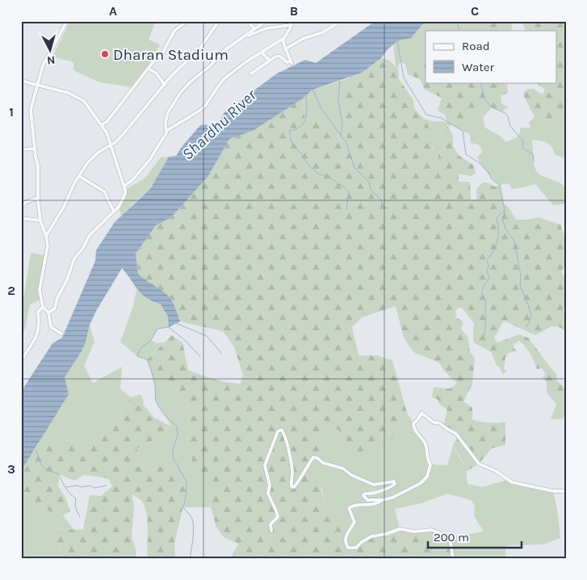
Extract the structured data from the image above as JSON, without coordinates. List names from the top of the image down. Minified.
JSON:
{"water":["Shardhu River"],"places":["Dharan Stadium"],"legend":["Road","Water"],"scale_bar":"200 m","north":"bottom","grid":{"columns":["A","B","C"],"rows":["1","2","3"]}}
